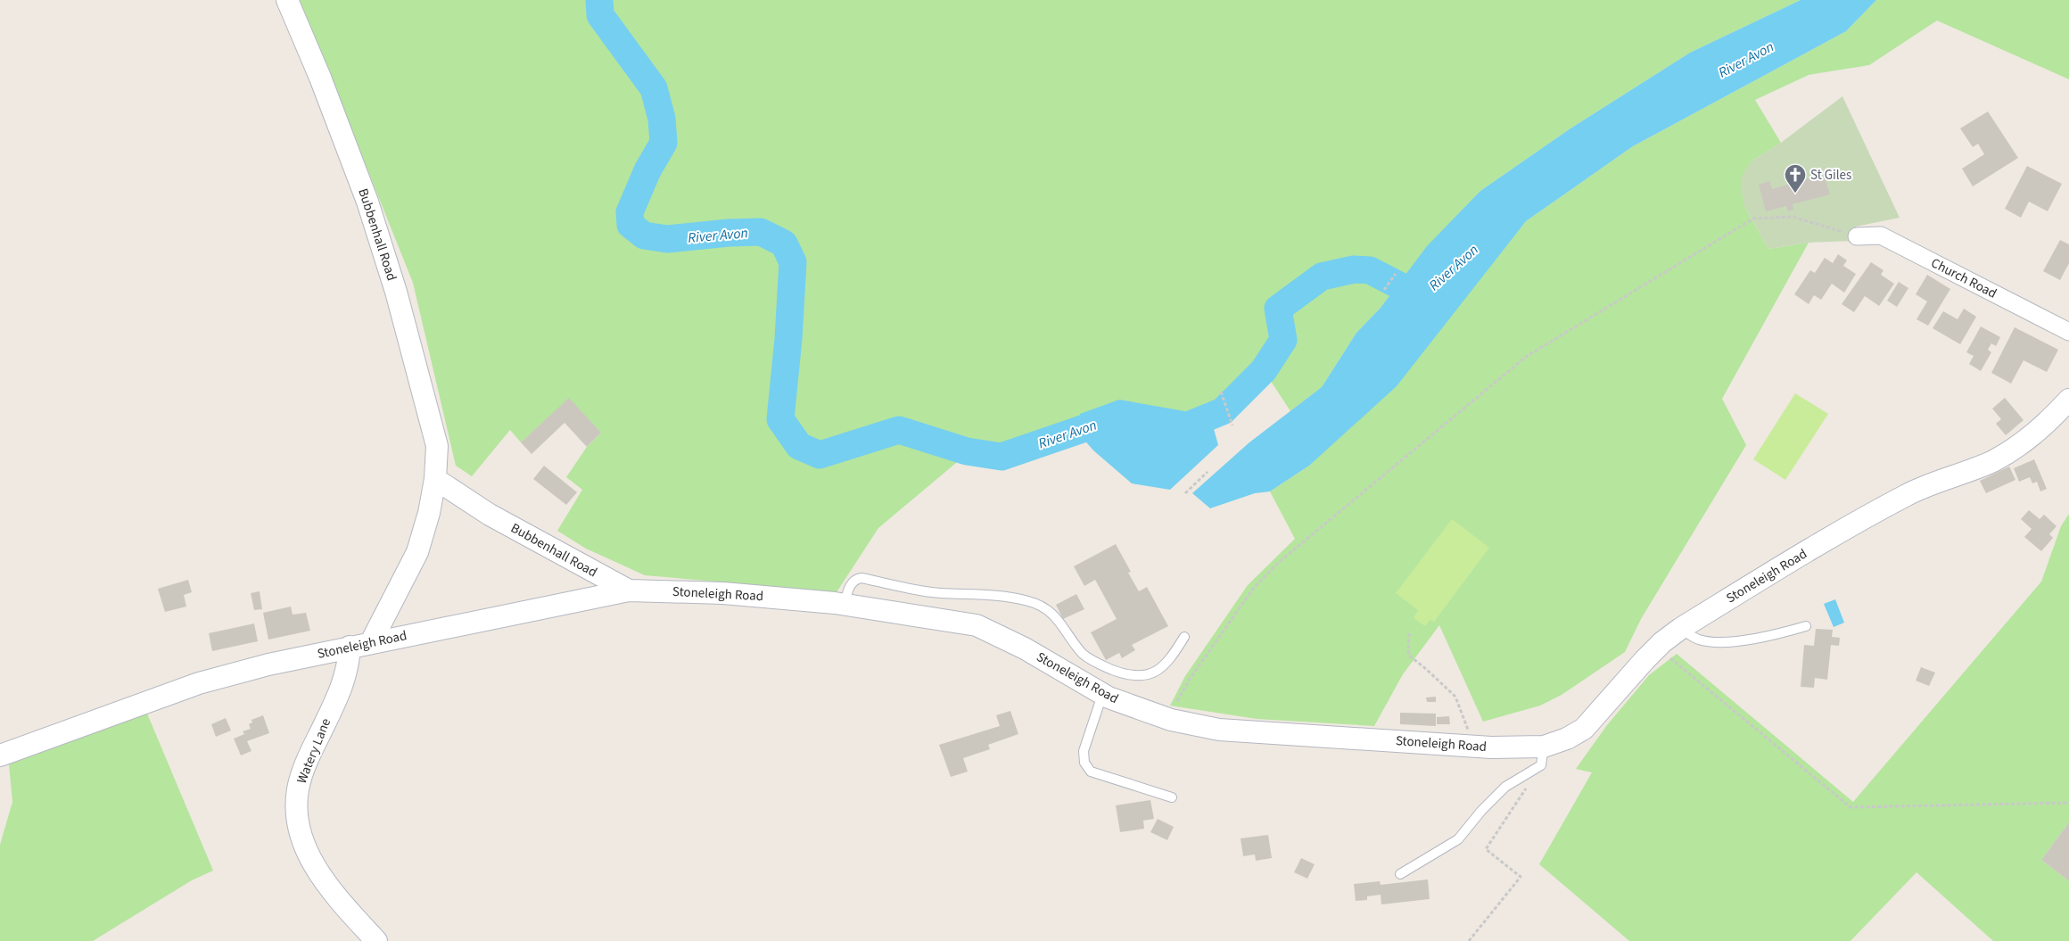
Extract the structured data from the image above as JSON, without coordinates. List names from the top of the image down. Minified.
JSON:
{"streets":{"street":["Bubbenhall Road","Church Road","Stoneleigh Road","Watery Lane"]},"crossings":[["Bubbenhall Road","Stoneleigh Road"],["Stoneleigh Road","Watery Lane"]],"water":["River Avon"],"places":{"church":["St Giles"]}}
